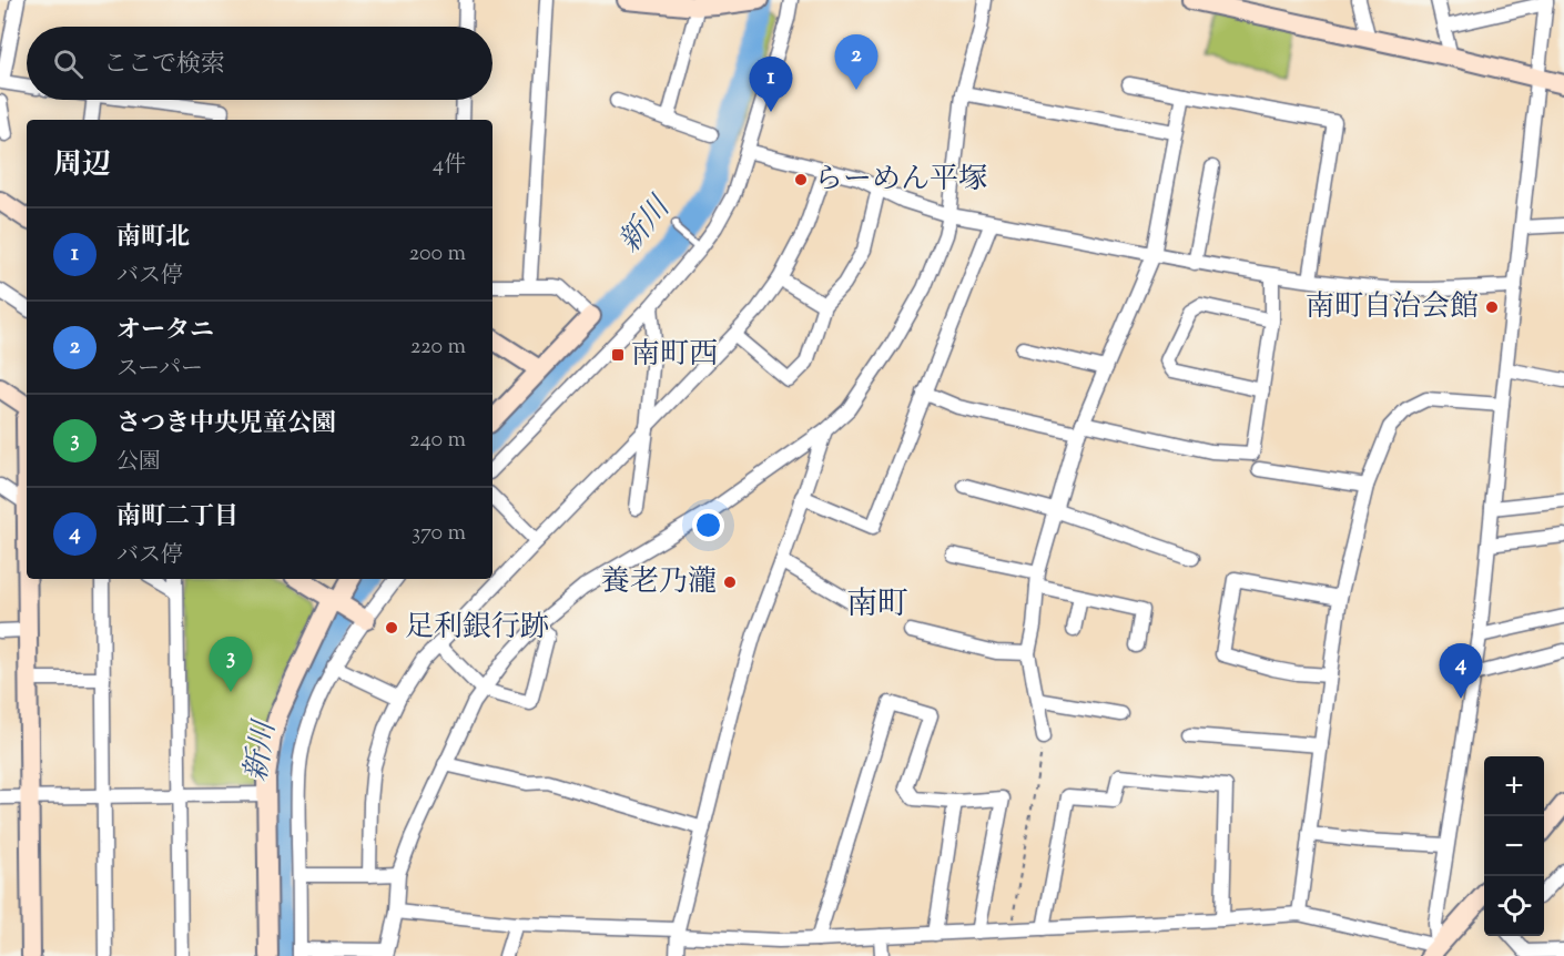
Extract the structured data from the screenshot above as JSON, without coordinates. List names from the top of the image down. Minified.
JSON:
{"districts":["南町"],"water":["新川"],"places":{"other":["らーめん平塚","南町自治会館","養老乃瀧","足利銀行跡"],"transit":["南町西"]},"page":{"search":"ここで検索","pins":["2","1","3","4"],"heading":["周辺","4件"],"list":[{"mark":"1","name":"南町北","note":"バス停","value":"200 m"},{"mark":"2","name":"オータニ","note":"スーパー","value":"220 m"},{"mark":"3","name":"さつき中央児童公園","note":"公園","value":"240 m"},{"mark":"4","name":"南町二丁目","note":"バス停","value":"370 m"}],"map_buttons":["+","−"]}}
